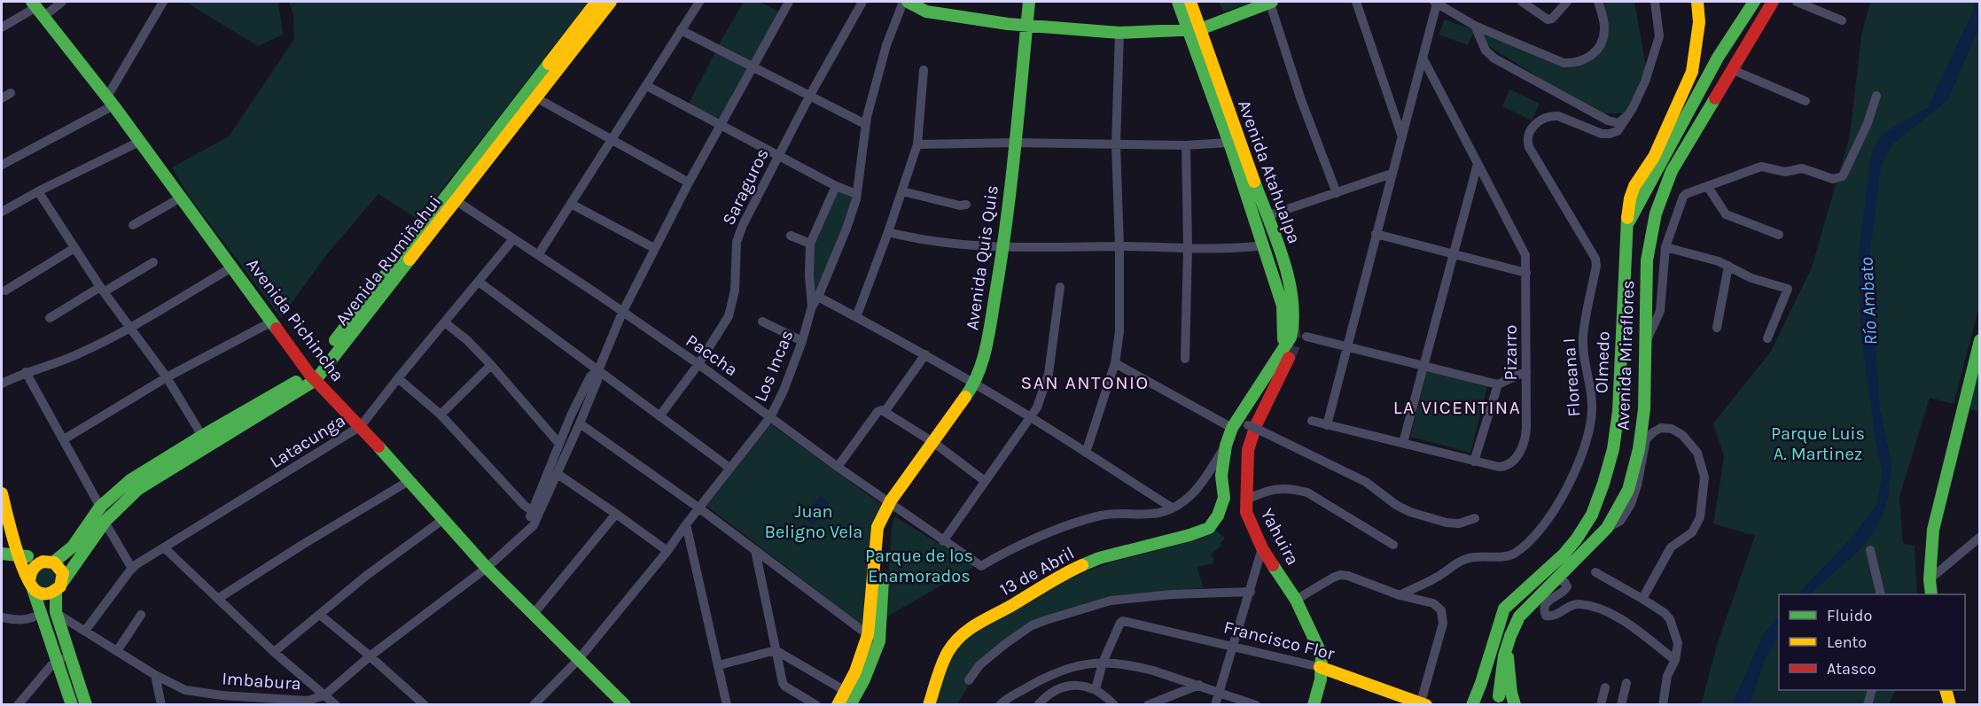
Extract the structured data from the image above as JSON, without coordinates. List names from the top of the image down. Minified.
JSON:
{"streets":{"main road":["Avenida Atahualpa","Avenida Quis Quis","Avenida Rumiñahui","Avenida Pichincha","Avenida Miraflores","Olmedo","Yahuira","13 de Abril","Francisco Flor"],"street":["Saraguros","Pizarro","Paccha","Los Incas","Floreana I","Latacunga","Imbabura"]},"crossings":[["Avenida Atahualpa","Yahuira"],["Avenida Atahualpa","13 de Abril"],["Saraguros","Paccha"],["Avenida Quis Quis","Paccha"],["Avenida Rumiñahui","Avenida Pichincha"],["Avenida Rumiñahui","Paccha"],["Avenida Pichincha","Los Incas"],["Avenida Pichincha","Latacunga"],["Avenida Pichincha","Imbabura"],["Paccha","Los Incas"],["Paccha","Latacunga"],["Paccha","Imbabura"],["Latacunga","Imbabura"],["Yahuira","Francisco Flor"]],"districts":["SAN ANTONIO","LA VICENTINA"],"water":["Río Ambato"],"parks":["Parque Luis A. Martinez","Juan Beligno Vela","Parque de los Enamorados"],"legend":["Fluido","Lento","Atasco"]}
